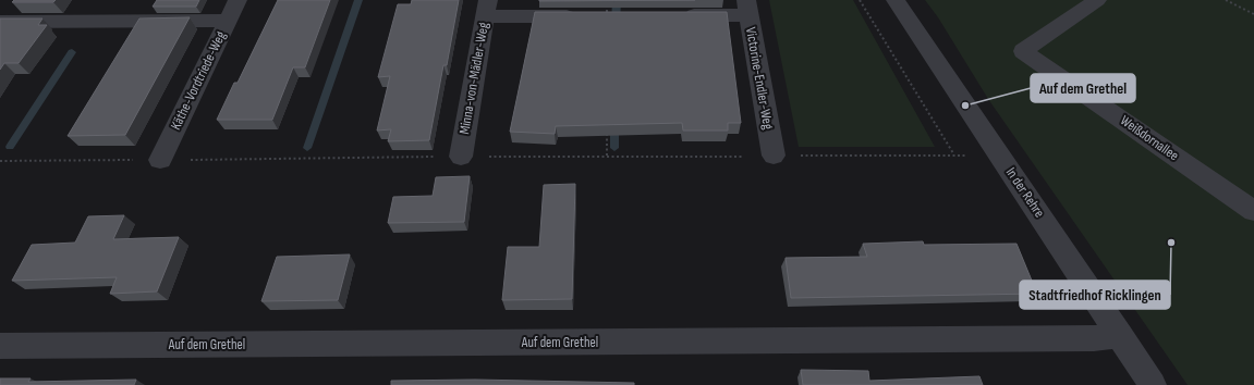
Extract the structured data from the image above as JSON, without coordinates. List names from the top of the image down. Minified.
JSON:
{"streets":{"street":["Minna-von-Mädler-Weg","Victorine-Endler-Weg","Käthe-Vordtriede-Weg","Weißdornallee","In der Rehre","Auf dem Grethel"]},"crossings":[["In der Rehre","Auf dem Grethel"]],"places":["Auf dem Grethel","Stadtfriedhof Ricklingen"]}
